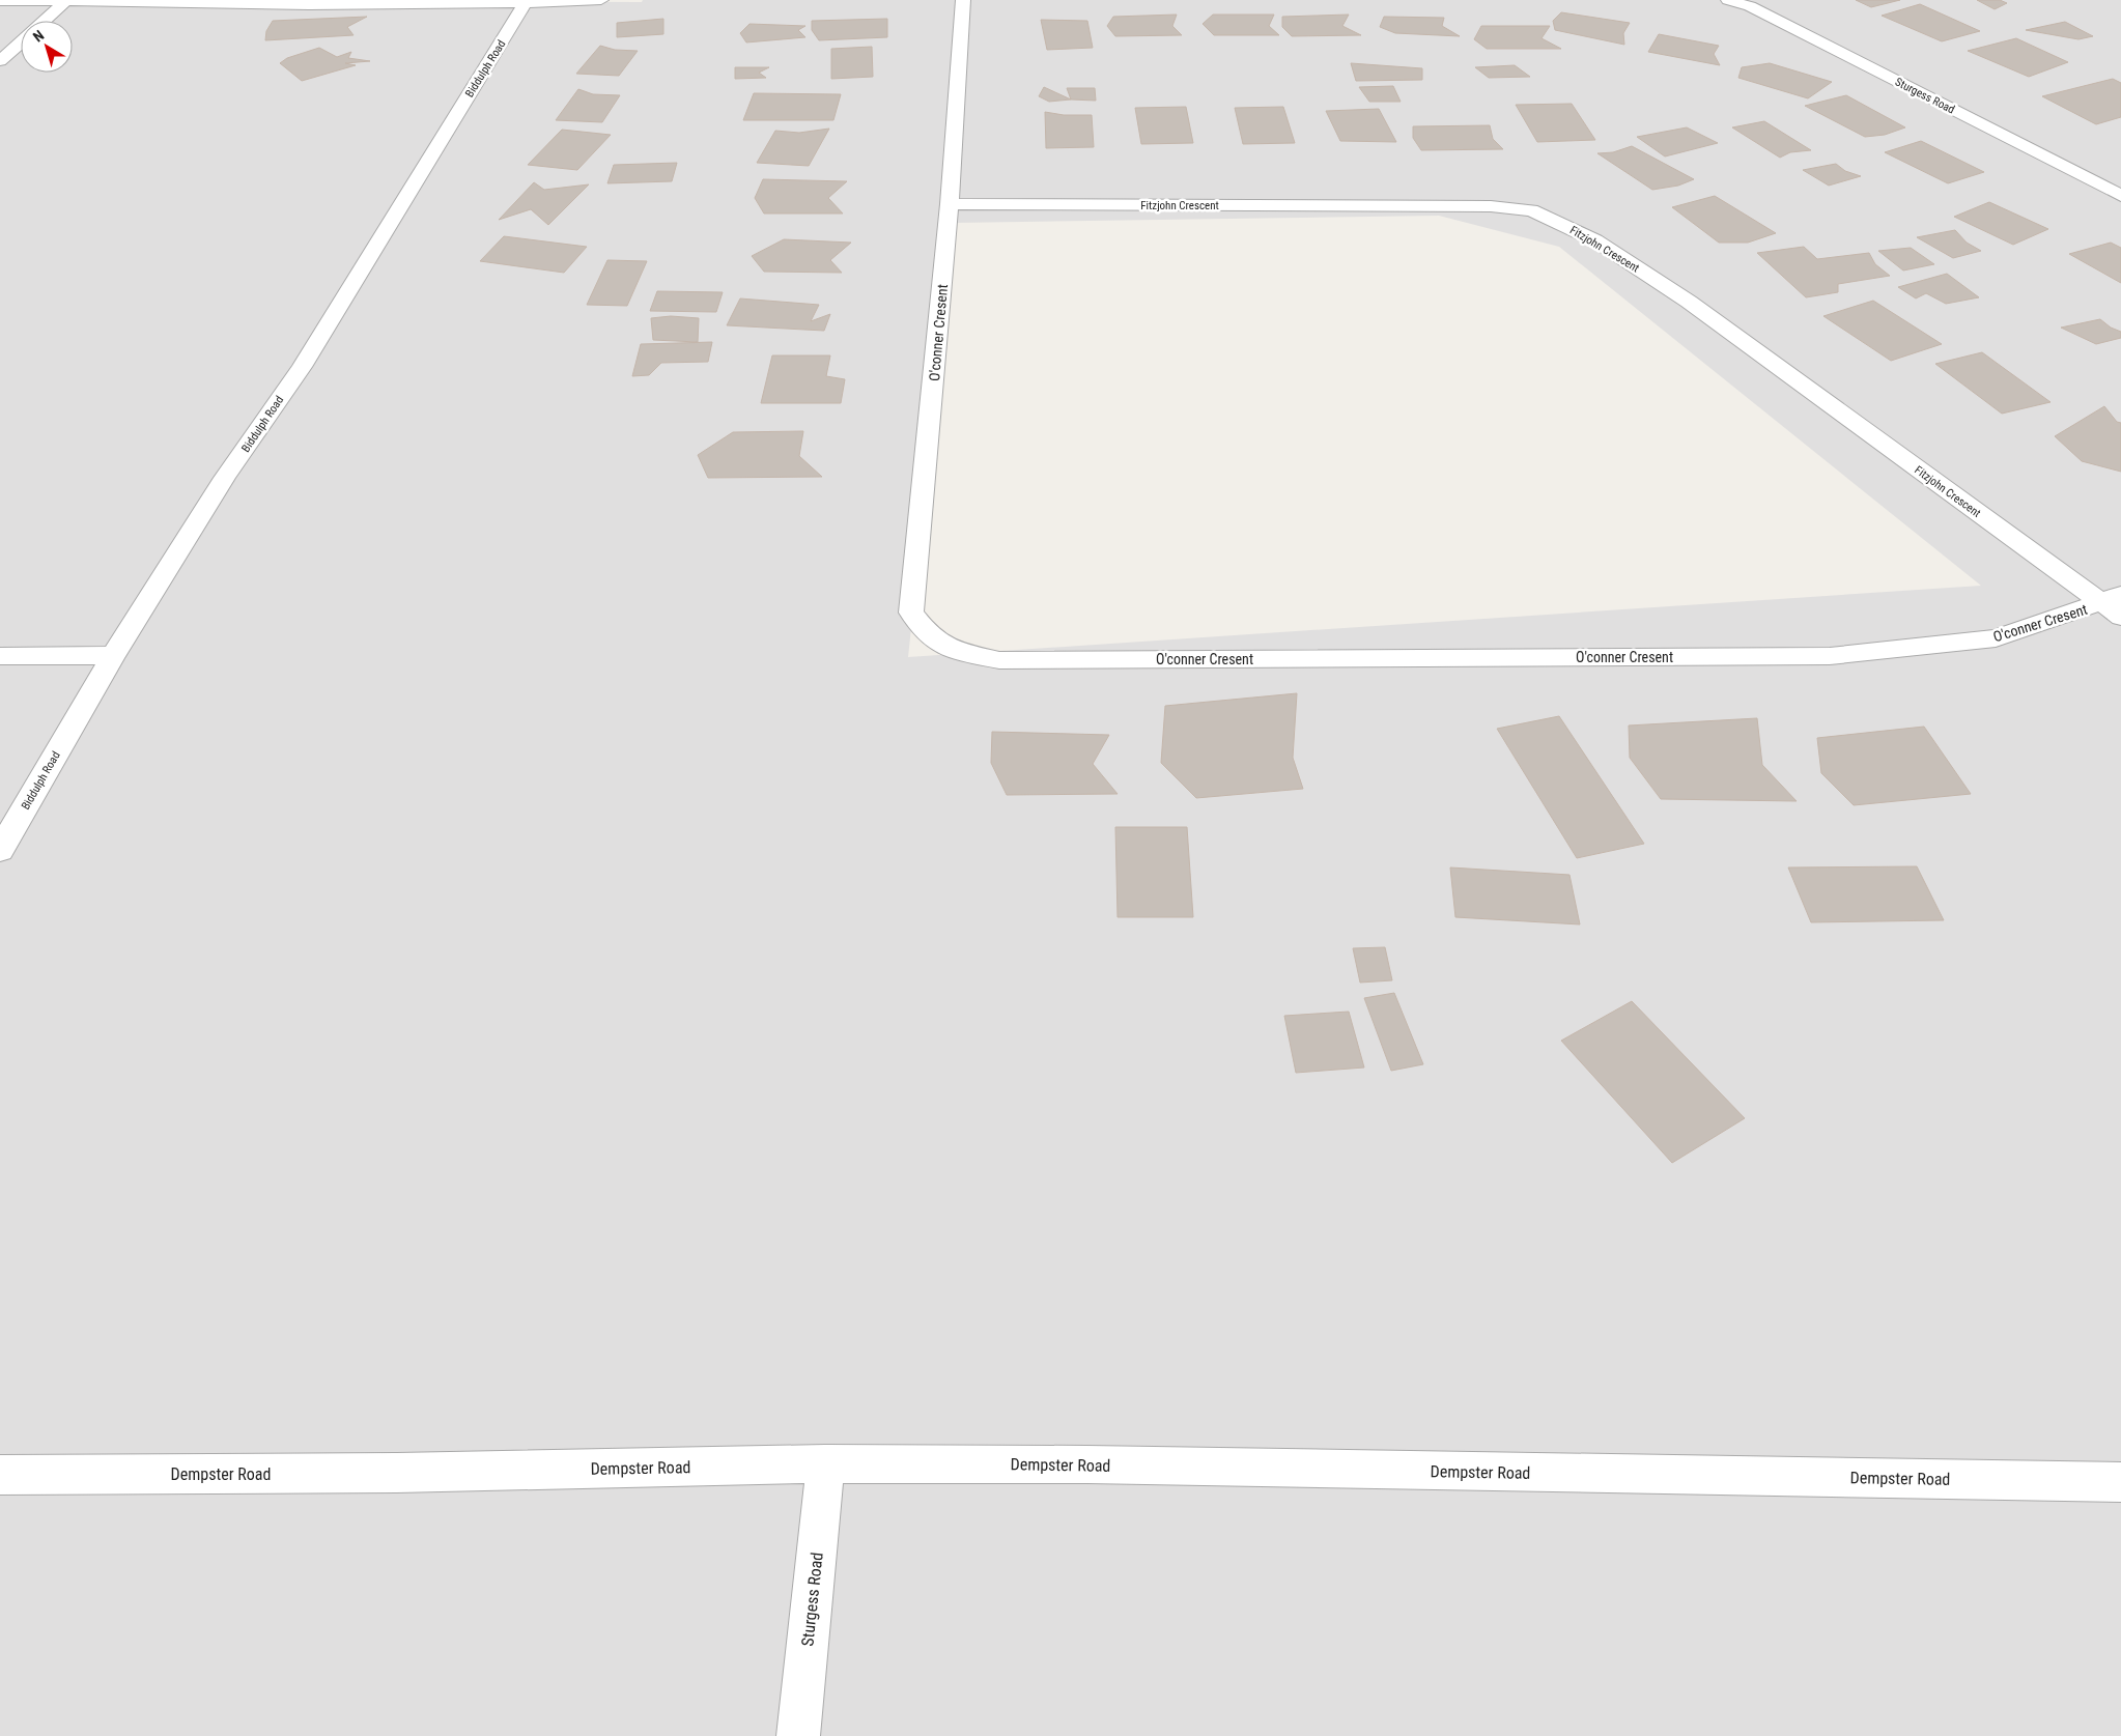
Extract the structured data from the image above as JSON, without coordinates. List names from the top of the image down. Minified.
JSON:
{"streets":{"street":["Biddulph Road","Sturgess Road","Fitzjohn Crescent","O'conner Cresent","Dempster Road"]},"crossings":[["Sturgess Road","Dempster Road"],["Fitzjohn Crescent","O'conner Cresent"]],"north":"top left"}
